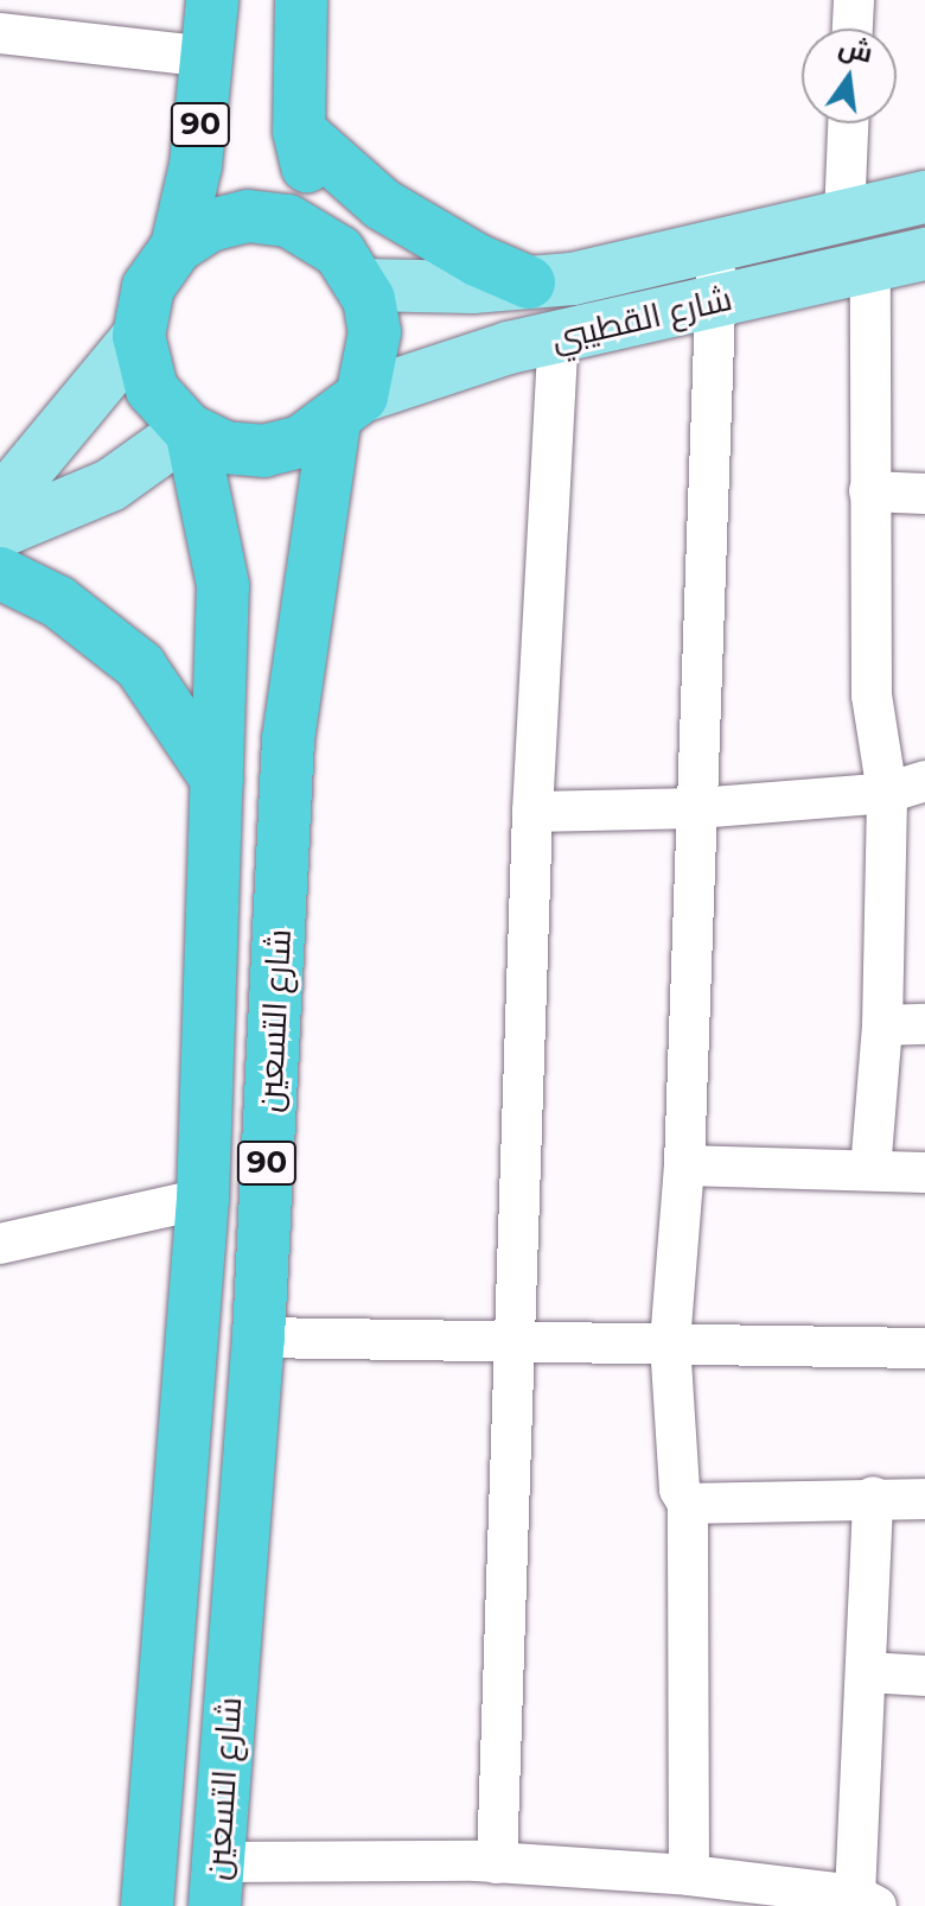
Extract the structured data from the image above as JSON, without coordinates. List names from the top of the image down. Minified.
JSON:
{"streets":{"highway":["90","شارع التسعين"],"main road":["شارع القطيبي"]},"crossings":[["90","شارع القطيبي"],["90","شارع التسعين"],["شارع القطيبي","شارع التسعين"]],"north":"top"}
